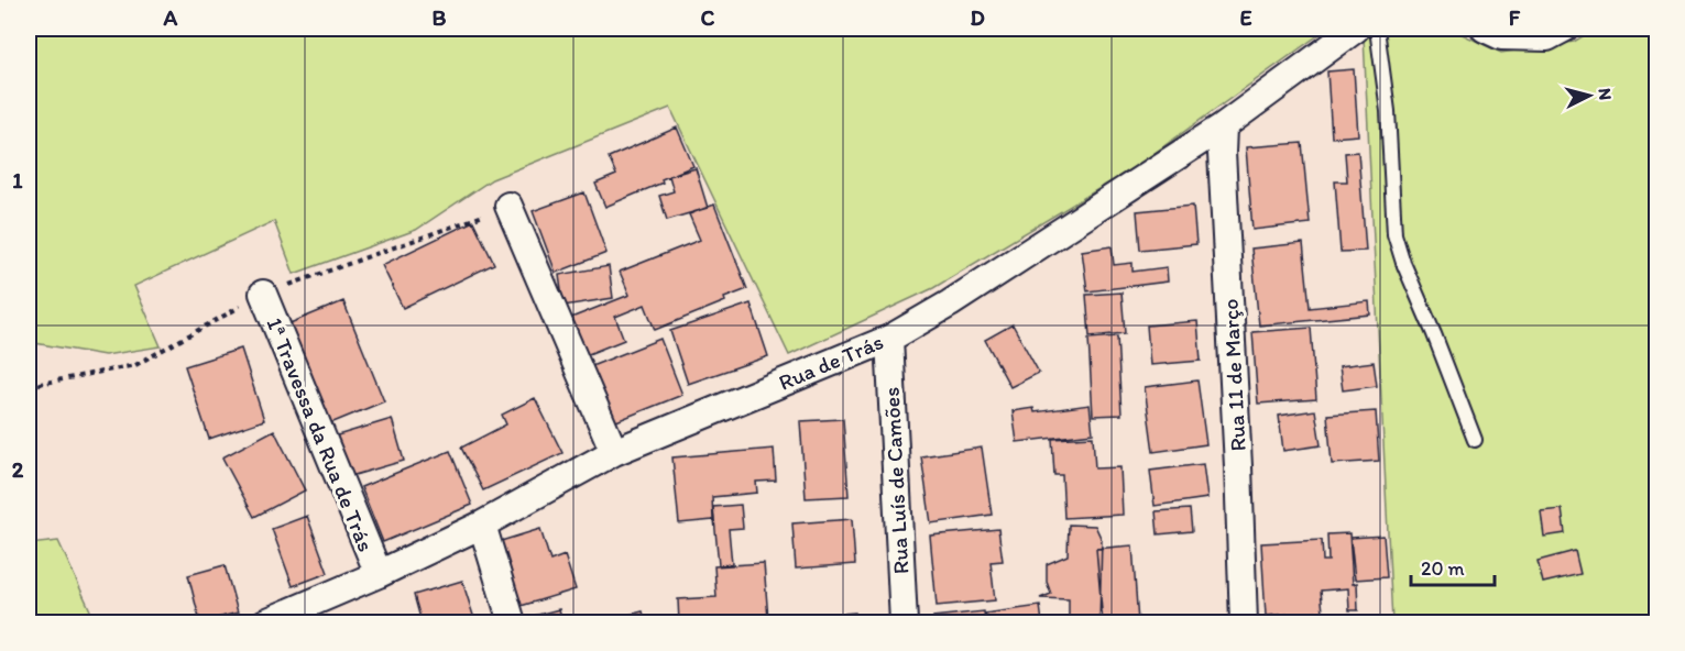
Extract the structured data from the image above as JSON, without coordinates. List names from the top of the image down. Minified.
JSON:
{"streets":{"street":["Rua de Trás","Rua 11 de Março","1ª Travessa da Rua de Trás","Rua Luís de Camões"]},"crossings":[["Rua de Trás","Rua 11 de Março"],["Rua de Trás","1ª Travessa da Rua de Trás"],["Rua de Trás","Rua Luís de Camões"]],"scale_bar":"20 m","north":"right","grid":{"columns":["A","B","C","D","E","F"],"rows":["1","2"]}}
